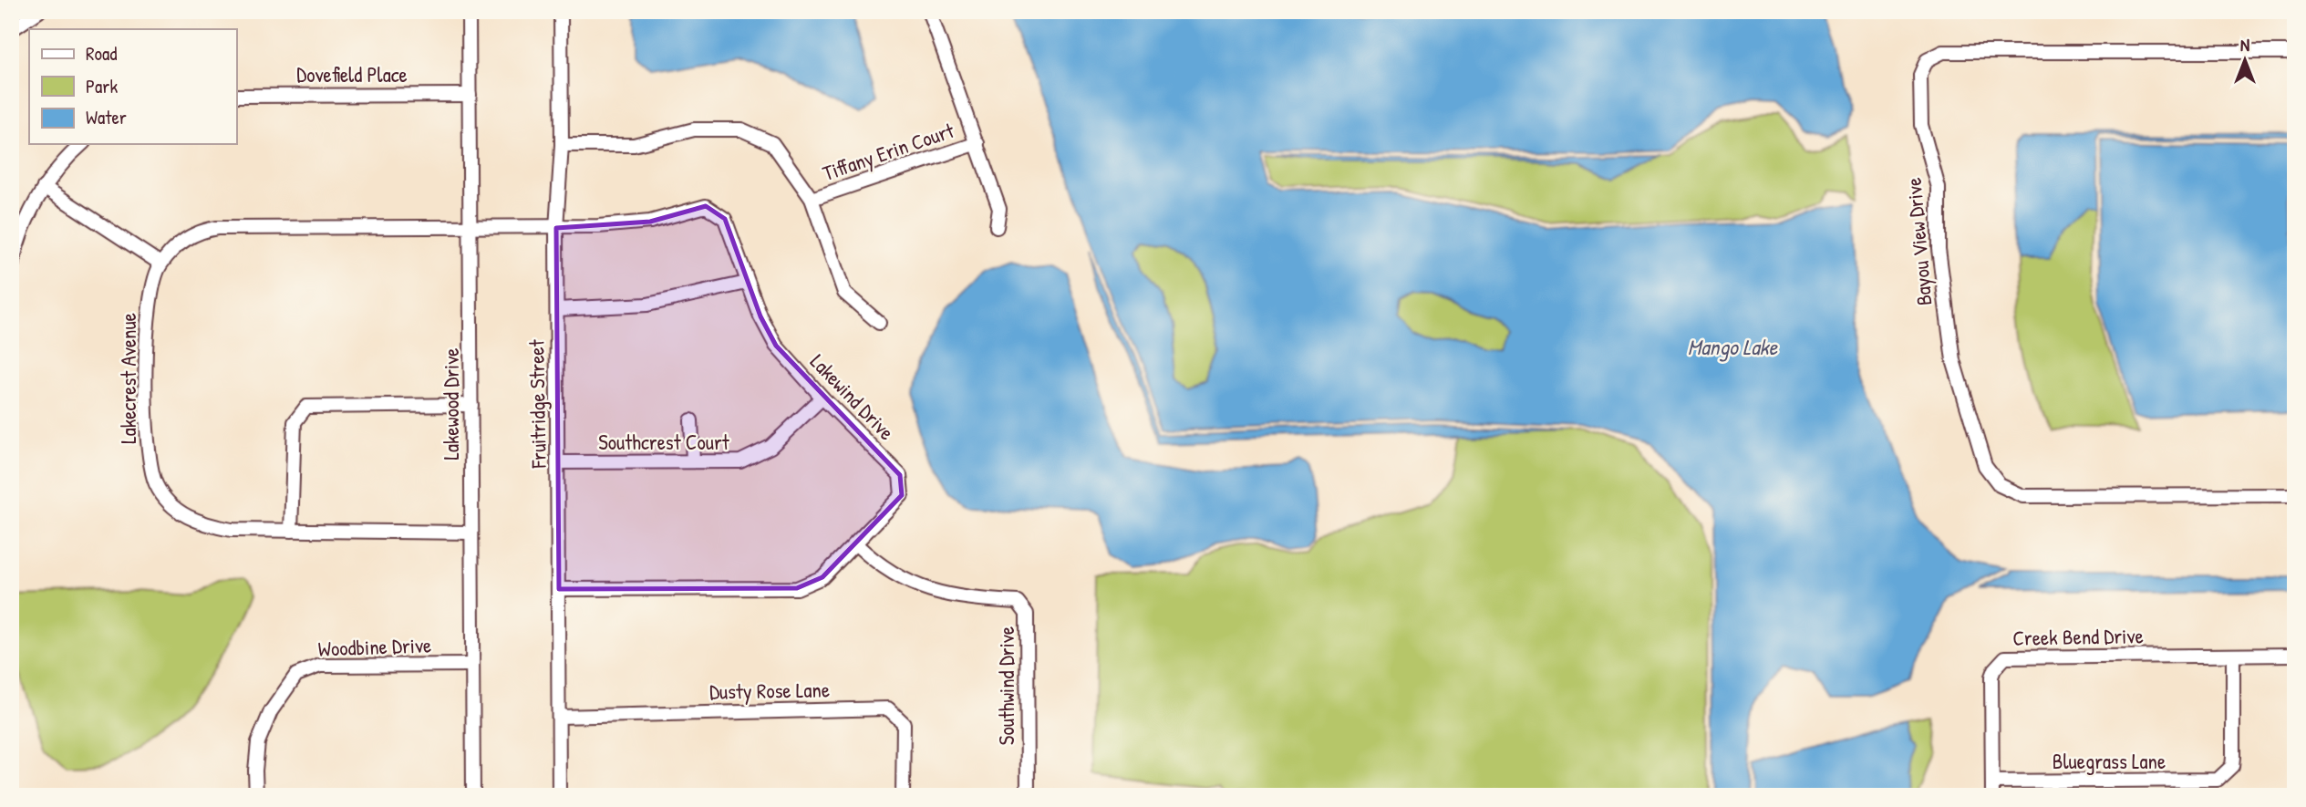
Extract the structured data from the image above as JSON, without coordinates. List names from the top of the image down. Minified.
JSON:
{"streets":{"street":["Dovefield Place","Tiffany Erin Court","Bayou View Drive","Lakecrest Avenue","Lakewind Drive","Lakewood Drive","Fruitridge Street","Southcrest Court","Creek Bend Drive","Woodbine Drive","Southwind Drive","Dusty Rose Lane","Bluegrass Lane"]},"crossings":[["Dovefield Place","Lakewood Drive"],["Lakecrest Avenue","Lakewind Drive"],["Lakecrest Avenue","Lakewood Drive"],["Lakewind Drive","Lakewood Drive"],["Lakewind Drive","Fruitridge Street"],["Lakewind Drive","Southcrest Court"],["Lakewind Drive","Southwind Drive"],["Lakewood Drive","Woodbine Drive"],["Fruitridge Street","Southcrest Court"],["Fruitridge Street","Dusty Rose Lane"],["Creek Bend Drive","Bluegrass Lane"]],"water":["Mango Lake"],"legend":["Road","Park","Water"],"north":"top"}
